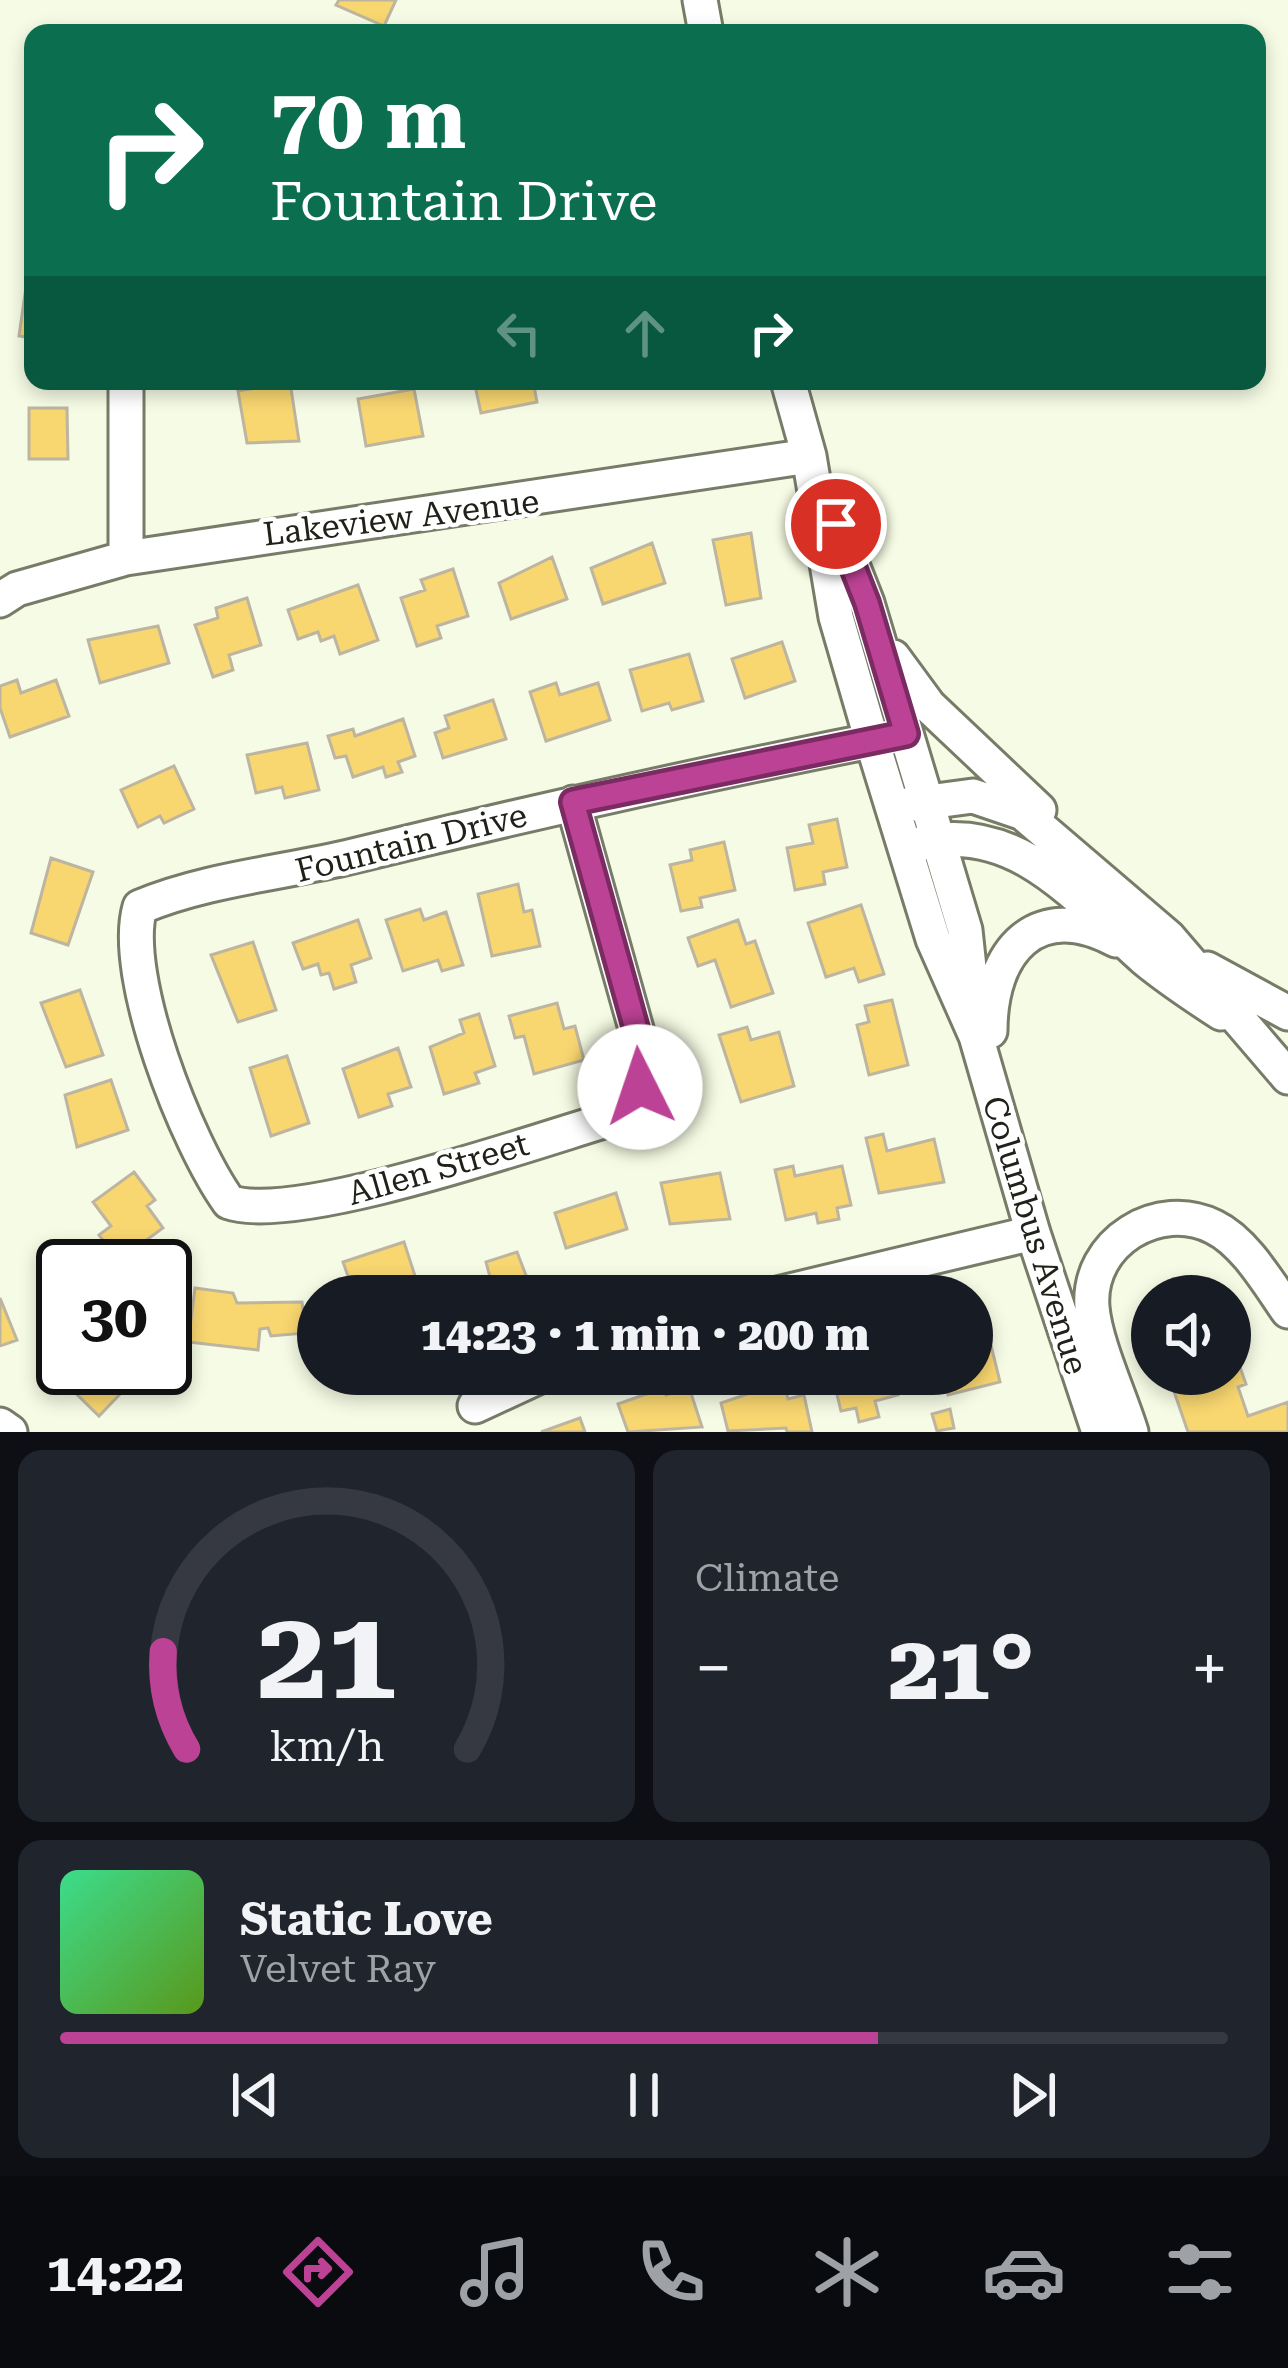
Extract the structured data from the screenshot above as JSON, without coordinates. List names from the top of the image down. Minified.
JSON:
{"streets":{"street":["Lakeview Avenue","Fountain Drive","Allen Street","Columbus Avenue"]},"crossings":[["Lakeview Avenue","Columbus Avenue"],["Fountain Drive","Allen Street"],["Fountain Drive","Columbus Avenue"]],"page":{"turn":["70 m","Fountain Drive"],"limit":"30","trip":"14:23 · 1 min · 200 m","tile":"Climate","heat":["−","21°","+"],"song":["Static Love","Velvet Ray"],"tabs":"14:22","gauge":["21","km/h"]}}
